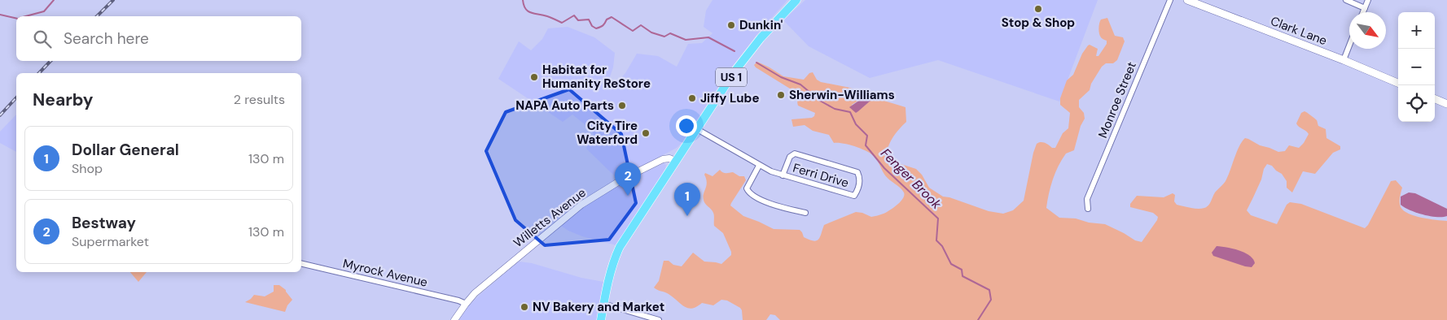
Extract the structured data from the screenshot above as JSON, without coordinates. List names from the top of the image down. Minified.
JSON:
{"streets":{"main road":["Clark Lane","US 1"],"street":["Monroe Street","Ferri Drive","Willetts Avenue","Myrock Avenue"]},"crossings":[["US 1","Ferri Drive"],["US 1","Willetts Avenue"],["Willetts Avenue","Myrock Avenue"]],"water":["Fenger Brook"],"places":["Stop & Shop","Dunkin'","Habitat for Humanity ReStore","Sherwin-Williams","Jiffy Lube","NAPA Auto Parts","City Tire Waterford","NV Bakery and Market"],"north":"bottom right","page":{"map_buttons":["+","−"],"search":"Search here","heading":["Nearby","2 results"],"list":[{"mark":"1","name":"Dollar General","note":"Shop","value":"130 m"},{"mark":"2","name":"Bestway","note":"Supermarket","value":"130 m"}],"pins":["2","1"]}}
